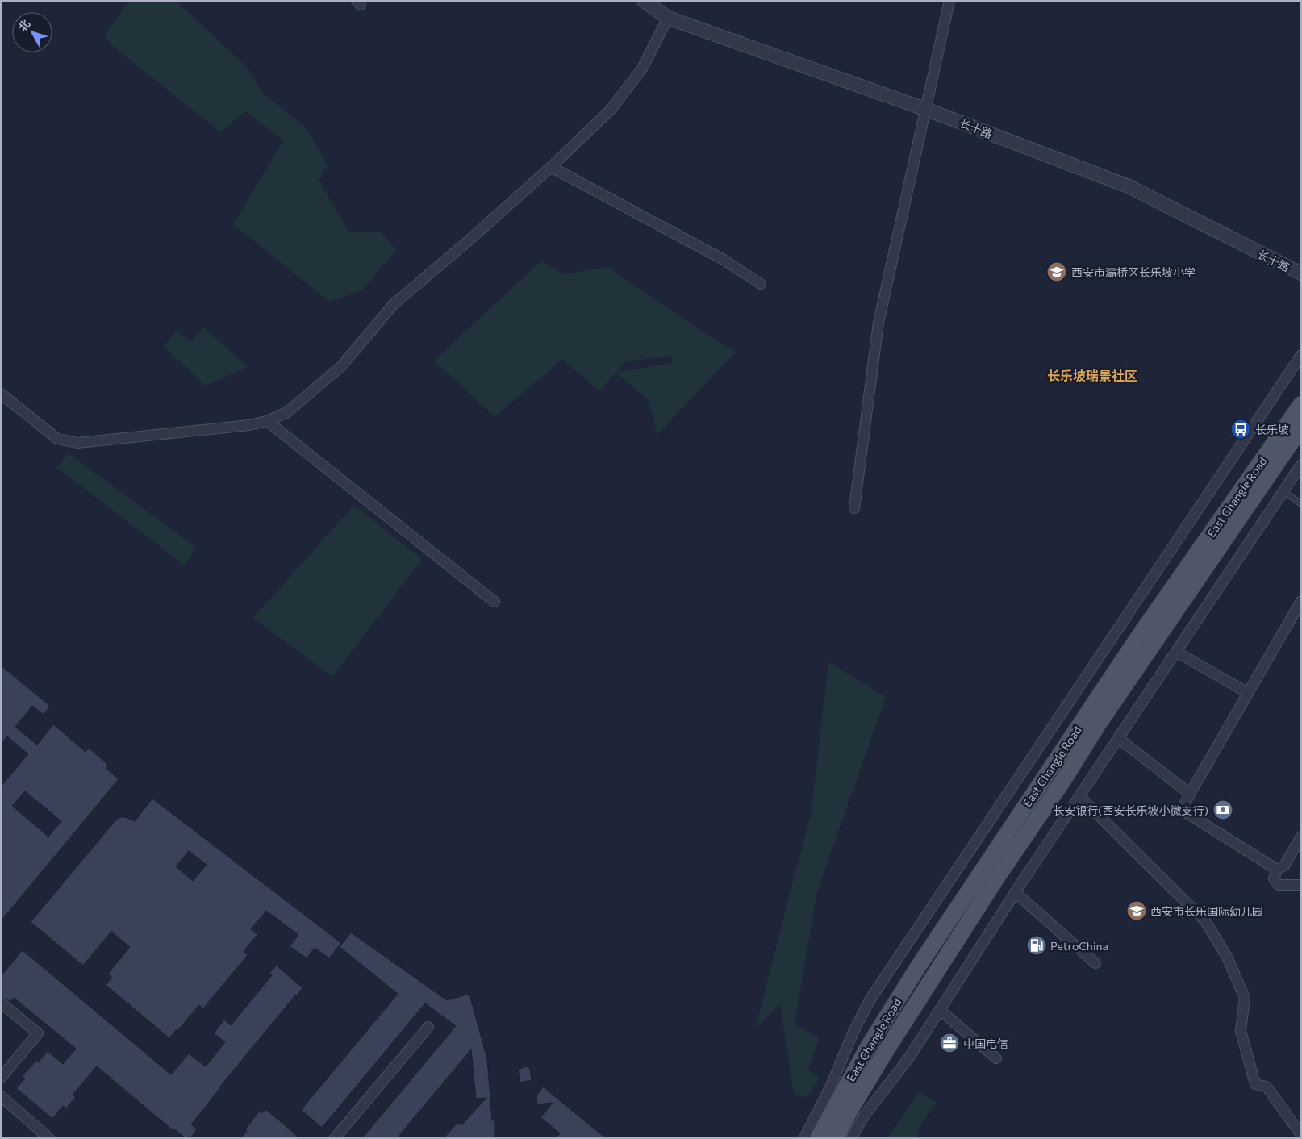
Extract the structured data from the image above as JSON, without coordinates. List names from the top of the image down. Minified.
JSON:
{"streets":{"main road":["East Changle Road"],"street":["长十路"]},"districts":["长乐坡瑞景社区"],"places":{"school or university":["西安市灞桥区长乐坡小学","西安市长乐国际幼儿园"],"bus stop":["长乐坡"],"bank":["长安银行(西安长乐坡小微支行)"],"fuel station":["PetroChina"],"office":["中国电信"]},"north":"top left"}
